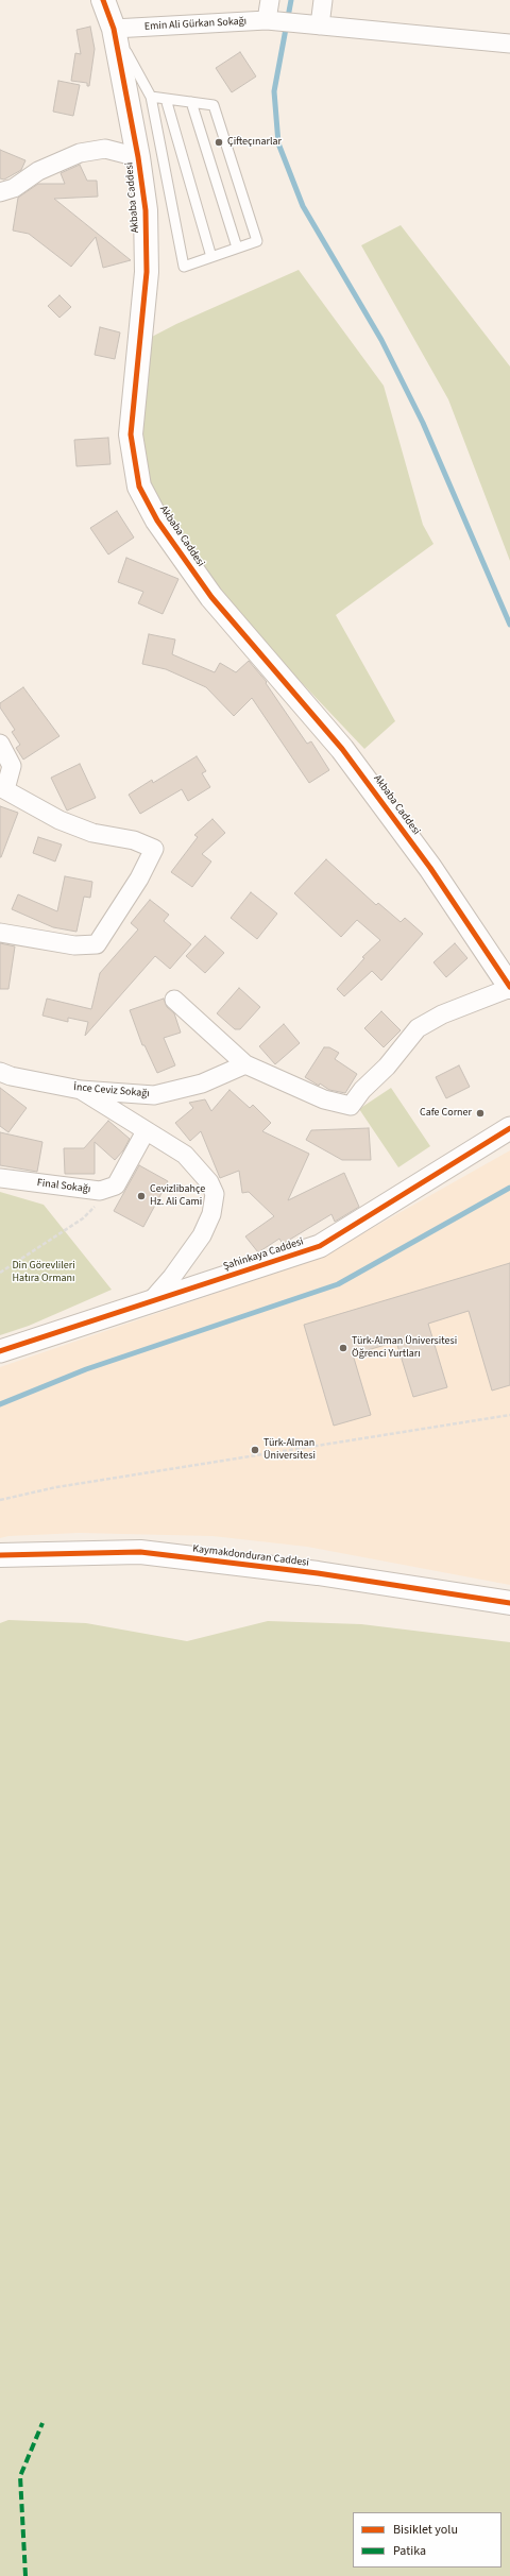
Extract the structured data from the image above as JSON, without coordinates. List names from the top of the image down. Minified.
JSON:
{"streets":{"main road":["Akbaba Caddesi","Kaymakdonduran Caddesi"],"street":["Emin Ali Gürkan Sokağı","İnce Ceviz Sokağı","Final Sokağı","Şahinkaya Caddesi"]},"crossings":[["Emin Ali Gürkan Sokağı","Akbaba Caddesi"]],"parks":["Din Görevlileri Hatıra Ormanı"],"places":["Çifteçınarlar","Cafe Corner","Cevizlibahçe Hz. Ali Cami","Türk-Alman Üniversitesi Öğrenci Yurtları","Türk-Alman Üniversitesi"],"legend":["Bisiklet yolu","Patika"]}
